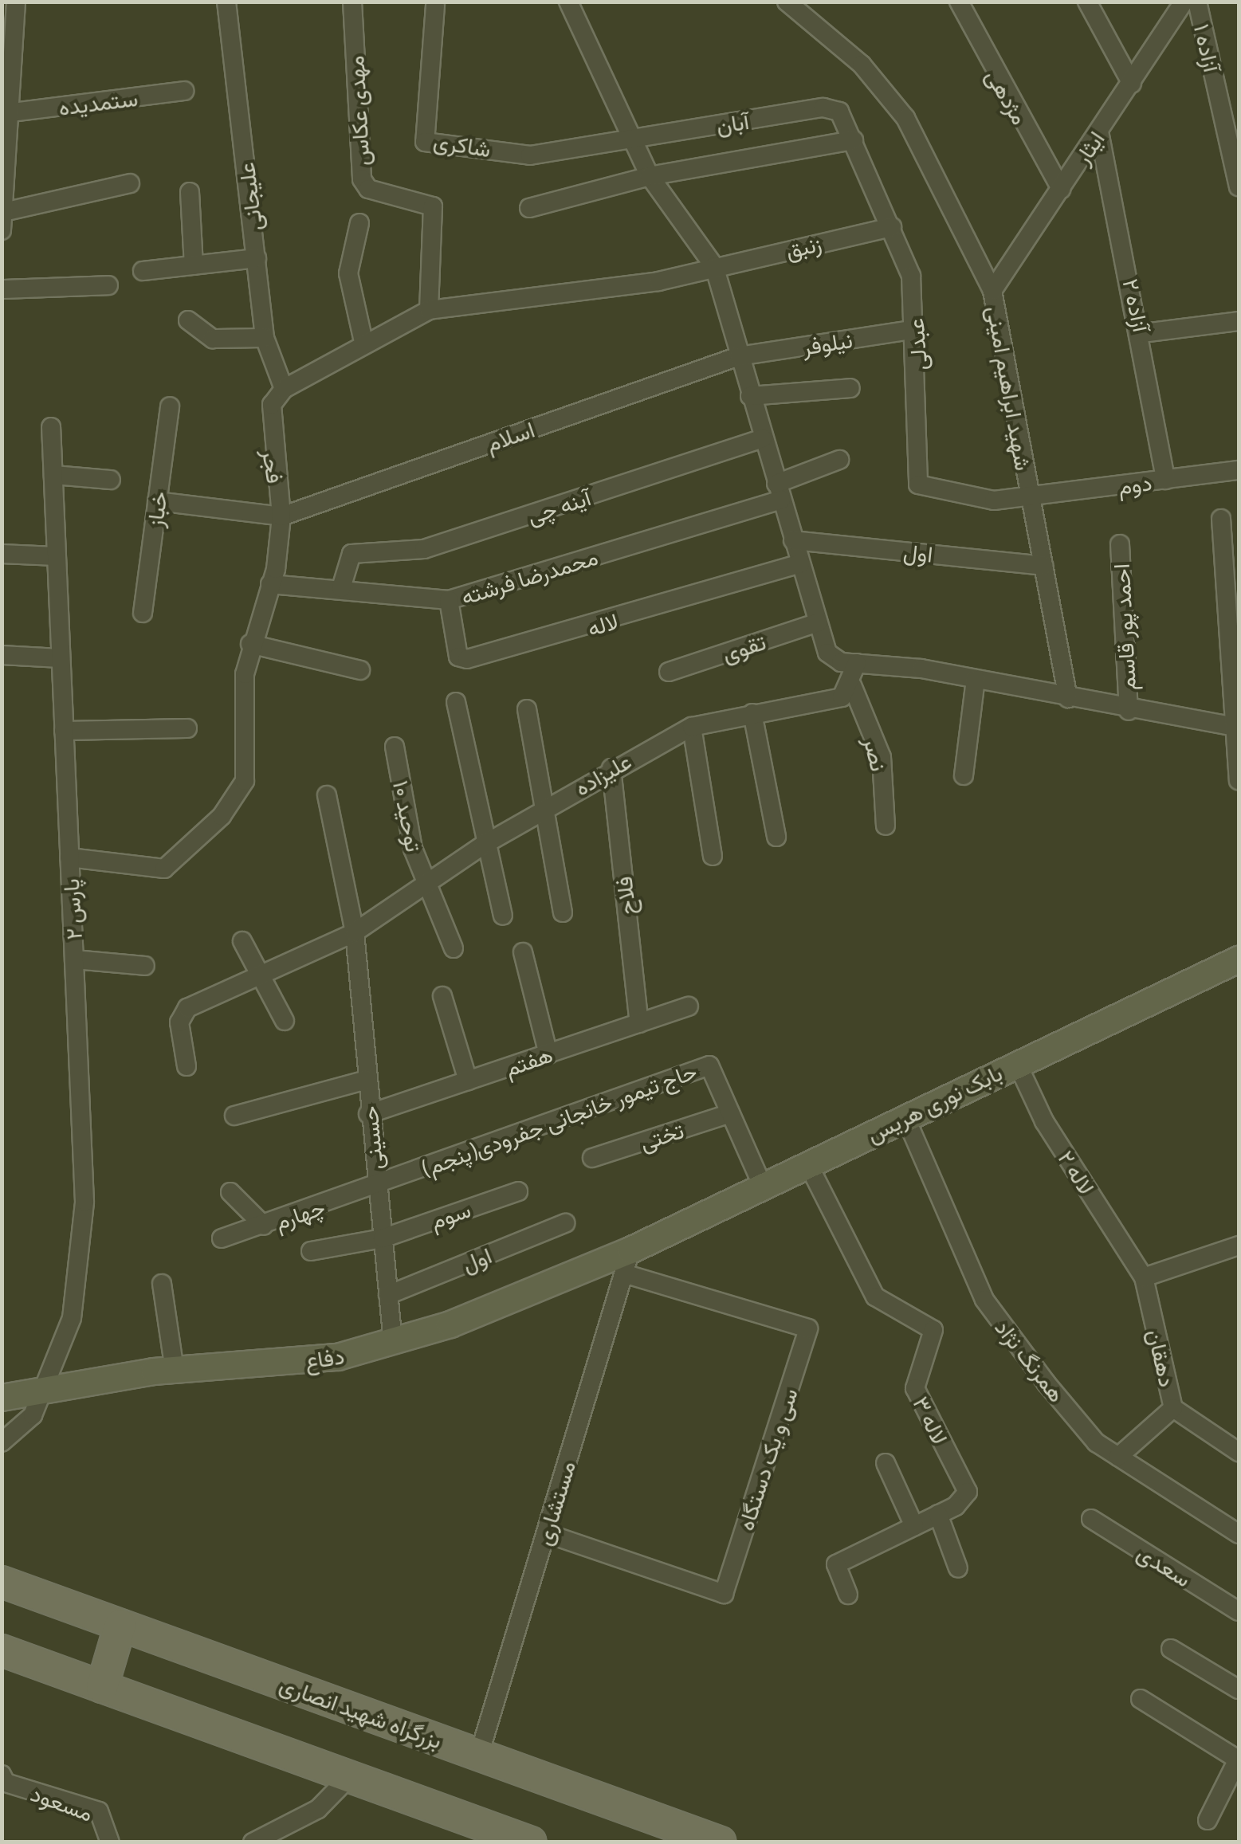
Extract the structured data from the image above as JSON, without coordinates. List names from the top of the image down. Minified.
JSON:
{"streets":{"main road":["بابک نوری هریس","دفاع","بزرگراه شهید انصاری"],"street":["آزاده ۱","مژدهی","ستمدیده","مهدی عکاس","آبان","شاکری","ایثار","علیجانی","زنبق","آزاده ۲","نیلوفر","عبدلی","شهید ابراهیم امینی","اسلام","فجر","دوم","آینه چی","خباز","اول","محمدرضا فرشته","لاله","احمد پور قاسم","تقوی","نصر","علیزاده","توحید ۱۰","فلاح","پارس ۲","هفتم","حاج تیمور خانجانی جفرودی(پنجم)","تختی","حسینی","لاله ۲","چهارم","سوم","دهقان","همرنگ نژاد","لاله ۳","سی و یک دستگاه","مستشاری","سعدی","مسعود"]},"crossings":[["مژدهی","ایثار"],["آبان","شاکری"],["آبان","عبدلی"],["ایثار","آزاده ۲"],["ایثار","شهید ابراهیم امینی"],["علیجانی","فجر"],["زنبق","عبدلی"],["آزاده ۲","دوم"],["نیلوفر","عبدلی"],["نیلوفر","اسلام"],["عبدلی","شهید ابراهیم امینی"],["عبدلی","دوم"],["شهید ابراهیم امینی","دوم"],["شهید ابراهیم امینی","اول"],["اسلام","فجر"],["فجر","محمدرضا فرشته"],["فجر","پارس ۲"],["آینه چی","محمدرضا فرشته"],["اول","حسینی"],["محمدرضا فرشته","لاله"],["نصر","علیزاده"],["علیزاده","توحید ۱۰"],["علیزاده","فلاح"],["علیزاده","حسینی"],["فلاح","هفتم"],["پارس ۲","دفاع"],["هفتم","حسینی"],["بابک نوری هریس","حاج تیمور خانجانی جفرودی(پنجم)"],["بابک نوری هریس","لاله ۲"],["بابک نوری هریس","دفاع"],["بابک نوری هریس","همرنگ نژاد"],["بابک نوری هریس","لاله ۳"],["بابک نوری هریس","سی و یک دستگاه"],["بابک نوری هریس","مستشاری"],["حاج تیمور خانجانی جفرودی(پنجم)","تختی"],["حاج تیمور خانجانی جفرودی(پنجم)","حسینی"],["حاج تیمور خانجانی جفرودی(پنجم)","چهارم"],["حسینی","چهارم"],["حسینی","سوم"],["حسینی","دفاع"],["لاله ۲","دهقان"],["دفاع","سی و یک دستگاه"],["دفاع","مستشاری"],["سی و یک دستگاه","مستشاری"],["مستشاری","بزرگراه شهید انصاری"]]}
